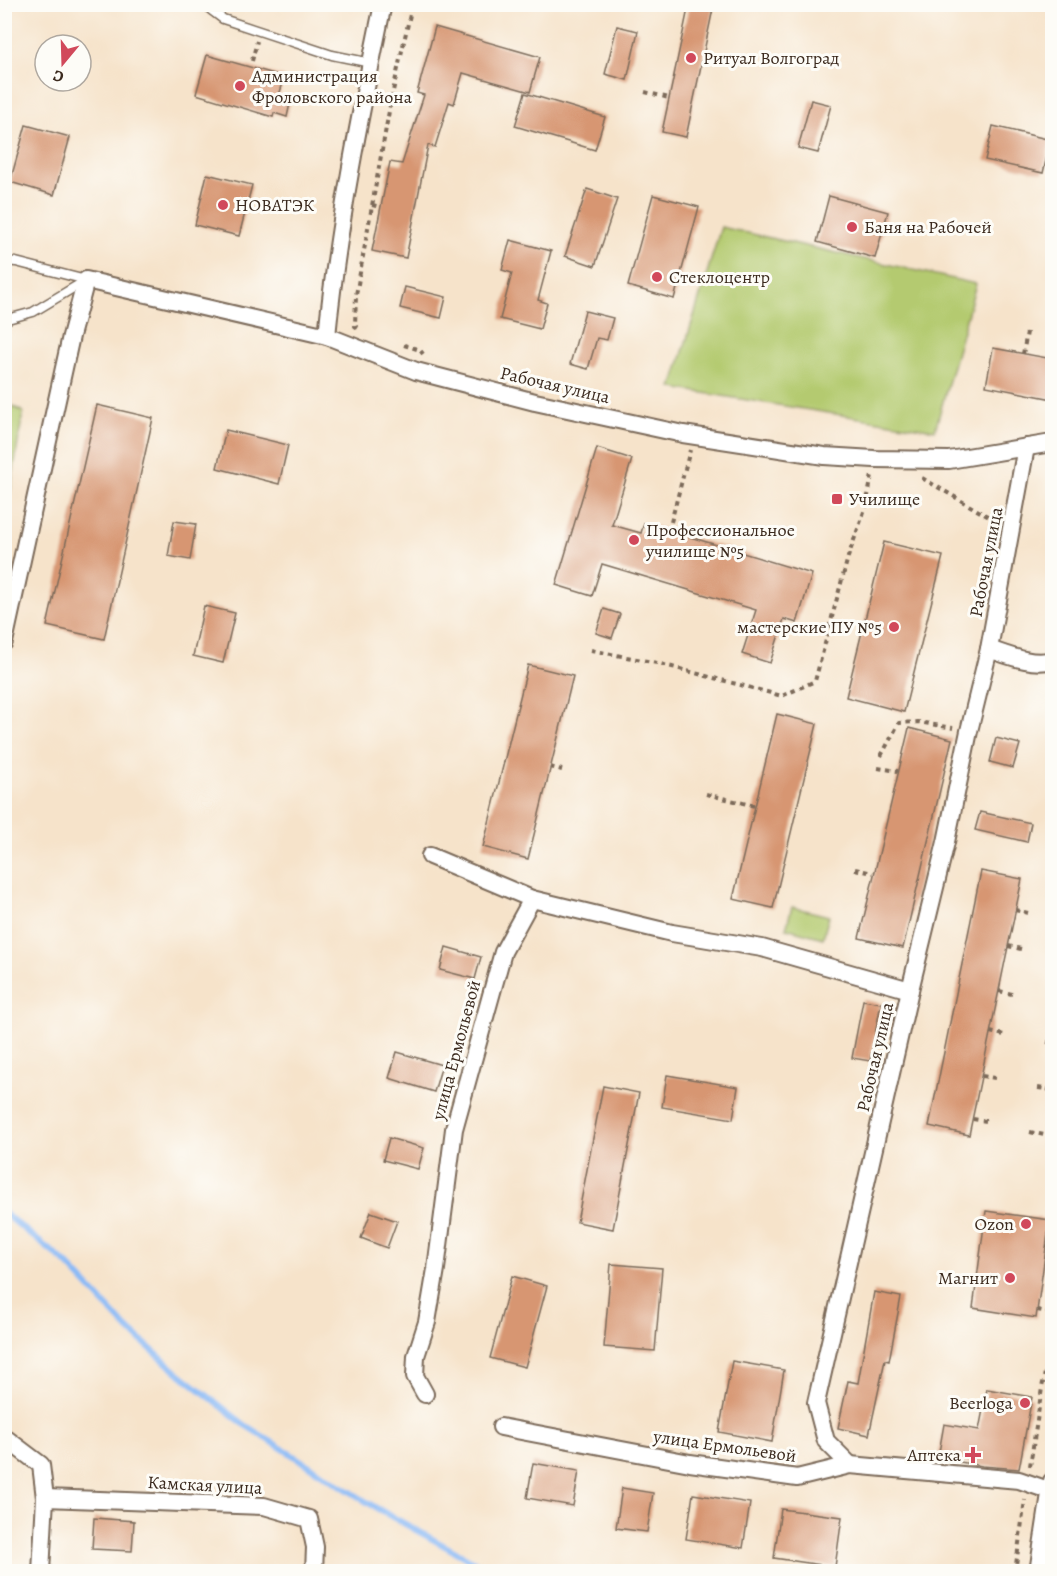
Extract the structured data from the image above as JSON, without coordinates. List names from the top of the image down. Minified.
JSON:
{"streets":{"street":["Рабочая улица","улица Ермольевой","Камская улица"]},"crossings":[["Рабочая улица","улица Ермольевой"]],"places":{"other":["Ритуал Волгоград","Администрация Фроловского района","НОВАТЭК","Баня на Рабочей","Стеклоцентр","Профессиональное училище №5","мастерские ПУ №5","Ozon","Магнит","Beerloga"],"transit":["Училище"],"health":["Аптека"]},"north":"bottom"}
